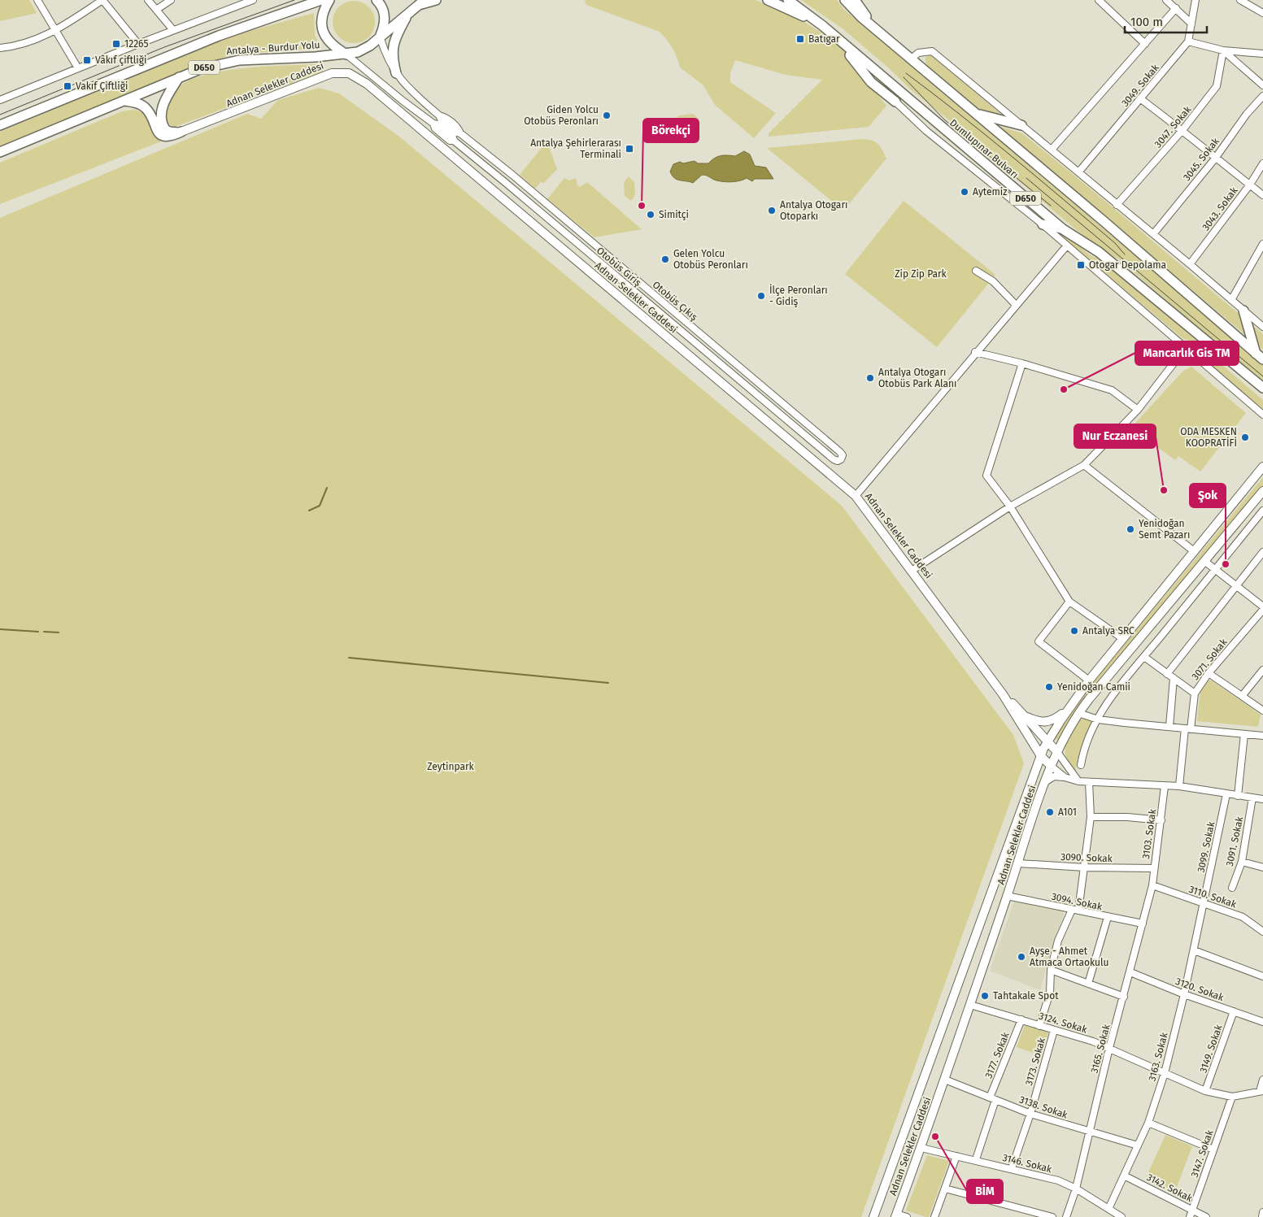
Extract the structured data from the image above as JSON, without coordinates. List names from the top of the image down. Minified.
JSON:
{"streets":{"highway":["Antalya - Burdur Yolu","D650","Dumlupınar Bulvarı"],"main road":["Adnan Selekler Caddesi"],"street":["3049. Sokak","3047. Sokak","3045. Sokak","3043. Sokak","Otobüs Giriş","Otobüs Çıkış","3071. Sokak","3103. Sokak","3091. Sokak","3099. Sokak","3090. Sokak","3110. Sokak","3094. Sokak","3120. Sokak","3124. Sokak","3165. Sokak","3149. Sokak","3177. Sokak","3163. Sokak","3173. Sokak","3138. Sokak","3147. Sokak","3146. Sokak","3142. Sokak"]},"crossings":[["Antalya - Burdur Yolu","Otobüs Giriş"],["Antalya - Burdur Yolu","Otobüs Çıkış"],["Adnan Selekler Caddesi","3090. Sokak"],["Adnan Selekler Caddesi","3094. Sokak"],["Adnan Selekler Caddesi","3124. Sokak"],["Adnan Selekler Caddesi","3138. Sokak"],["Adnan Selekler Caddesi","3146. Sokak"],["Otobüs Giriş","Otobüs Çıkış"],["3103. Sokak","3090. Sokak"],["3103. Sokak","3110. Sokak"],["3103. Sokak","3165. Sokak"],["3099. Sokak","3110. Sokak"],["3099. Sokak","3163. Sokak"],["3110. Sokak","3165. Sokak"],["3110. Sokak","3163. Sokak"],["3094. Sokak","3165. Sokak"],["3120. Sokak","3165. Sokak"],["3120. Sokak","3149. Sokak"],["3120. Sokak","3163. Sokak"],["3124. Sokak","3165. Sokak"],["3124. Sokak","3149. Sokak"],["3124. Sokak","3177. Sokak"],["3124. Sokak","3163. Sokak"],["3124. Sokak","3173. Sokak"],["3124. Sokak","3147. Sokak"],["3165. Sokak","3138. Sokak"],["3165. Sokak","3146. Sokak"],["3177. Sokak","3138. Sokak"],["3177. Sokak","3146. Sokak"],["3163. Sokak","3138. Sokak"],["3163. Sokak","3146. Sokak"],["3163. Sokak","3142. Sokak"],["3173. Sokak","3138. Sokak"],["3173. Sokak","3146. Sokak"],["3147. Sokak","3142. Sokak"]],"parks":["Zip Zip Park","Zeytinpark"],"places":{"transit":["Batıgar","12265","Vâkıf çiftliği","Vakıf Çiftliği","Antalya Şehirlerarası Terminali","Otogar Depolama"],"other":["Giden Yolcu Otobüs Peronları","Aytemiz","Börekçi","Antalya Otogarı Otoparkı","Simitçi","Gelen Yolcu Otobüs Peronları","İlçe Peronları - Gidiş","Antalya Otogarı Otobüs Park Alanı","Mancarlık Gis TM","ODA MESKEN KOOPRATİFİ","Nur Eczanesi","Yenidoğan Semt Pazarı","Şok","Antalya SRC","Yenidoğan Camii","A101","Ayşe - Ahmet Atmaca Ortaokulu","Tahtakale Spot","BİM"]},"scale_bar":"100 m"}
